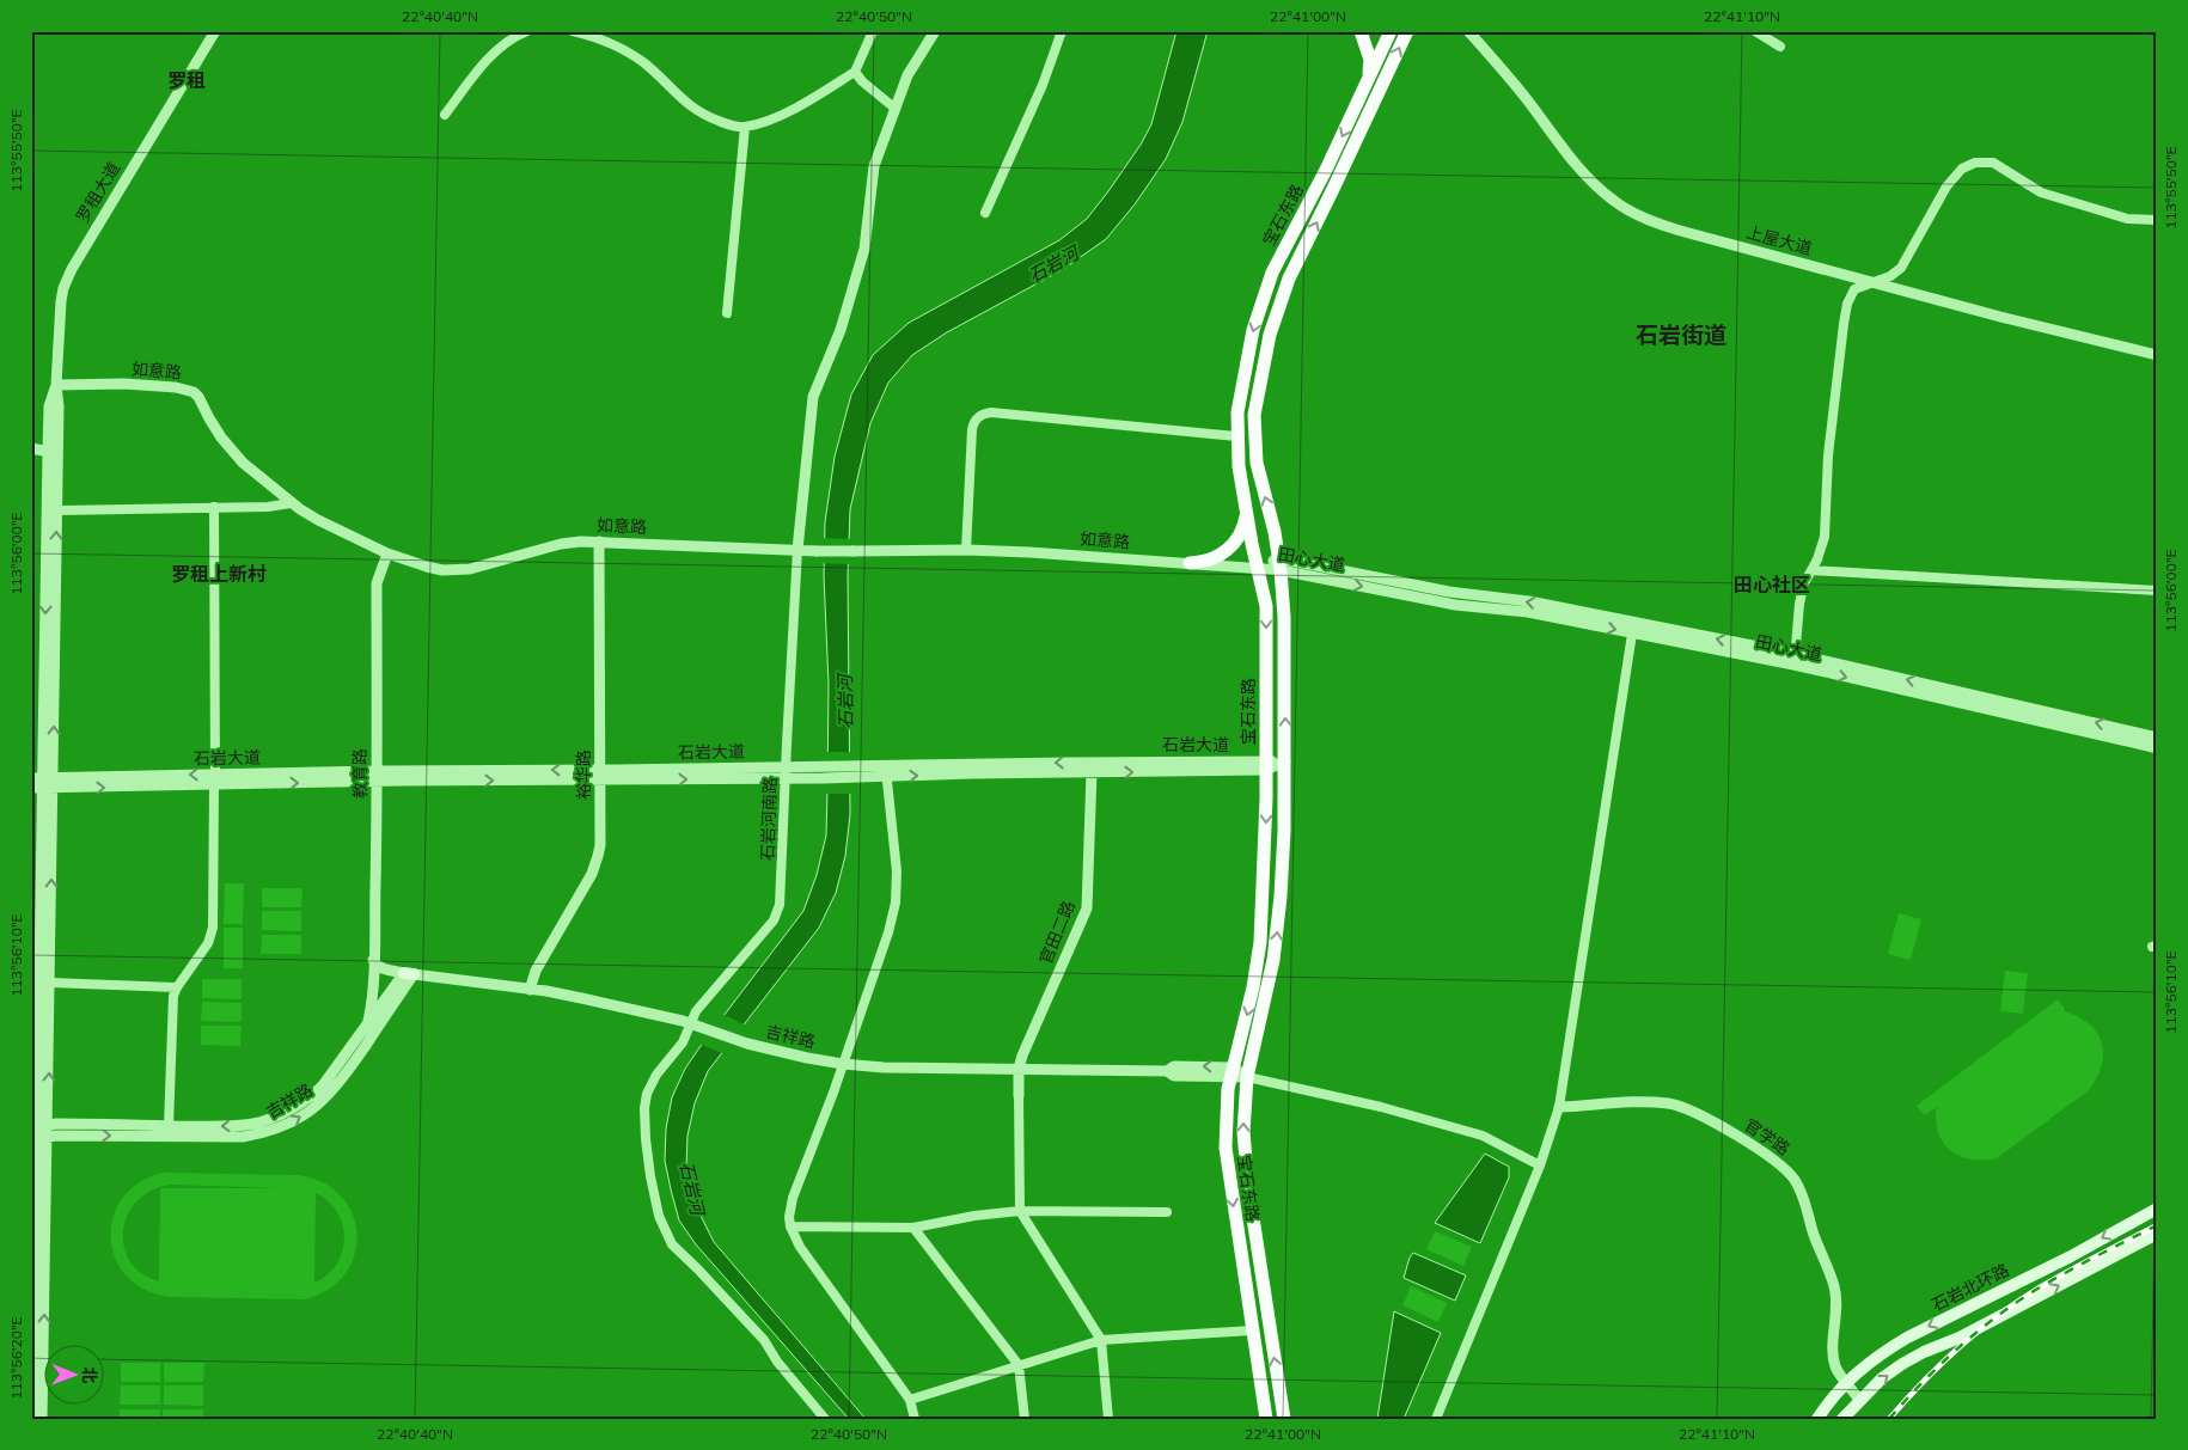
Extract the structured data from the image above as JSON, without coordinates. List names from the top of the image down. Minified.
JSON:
{"streets":{"main road":["宝石东路","石岩北环路"],"street":["罗租大道","上屋大道","如意路","田心大道","石岩大道","教育路","裕华路","石岩河南路","官田二路","吉祥路","官学路"]},"crossings":[["罗租大道","如意路"],["宝石东路","如意路"],["宝石东路","田心大道"],["宝石东路","石岩大道"],["宝石东路","吉祥路"],["如意路","田心大道"],["如意路","教育路"],["如意路","裕华路"],["如意路","石岩河南路"],["石岩大道","教育路"],["石岩大道","裕华路"],["石岩大道","石岩河南路"],["石岩大道","官田二路"],["教育路","吉祥路"],["裕华路","吉祥路"],["石岩河南路","吉祥路"],["官田二路","吉祥路"],["官学路","石岩北环路"]],"districts":["罗租","石岩街道","罗租上新村","田心社区"],"water":["石岩河"],"north":"right","coordinates":["22°40'40\"N","22°40'50\"N","22°41'00\"N","22°41'10\"N","113°55'50\"E","113°56'00\"E","113°56'10\"E","113°56'20\"E"]}
